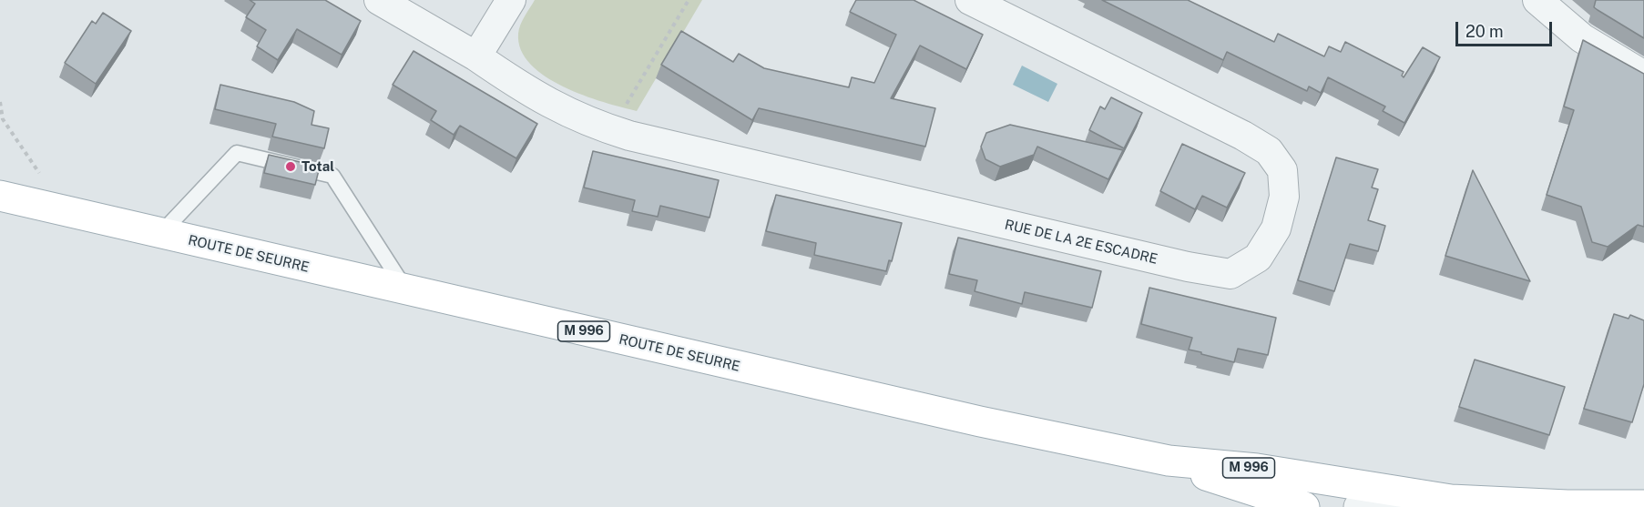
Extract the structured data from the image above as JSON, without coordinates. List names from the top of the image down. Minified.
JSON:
{"streets":{"main road":["ROUTE DE SEURRE","M 996"],"street":["RUE DE LA 2E ESCADRE"]},"crossings":[["ROUTE DE SEURRE","M 996"]],"places":["Total"],"scale_bar":"20 m"}
